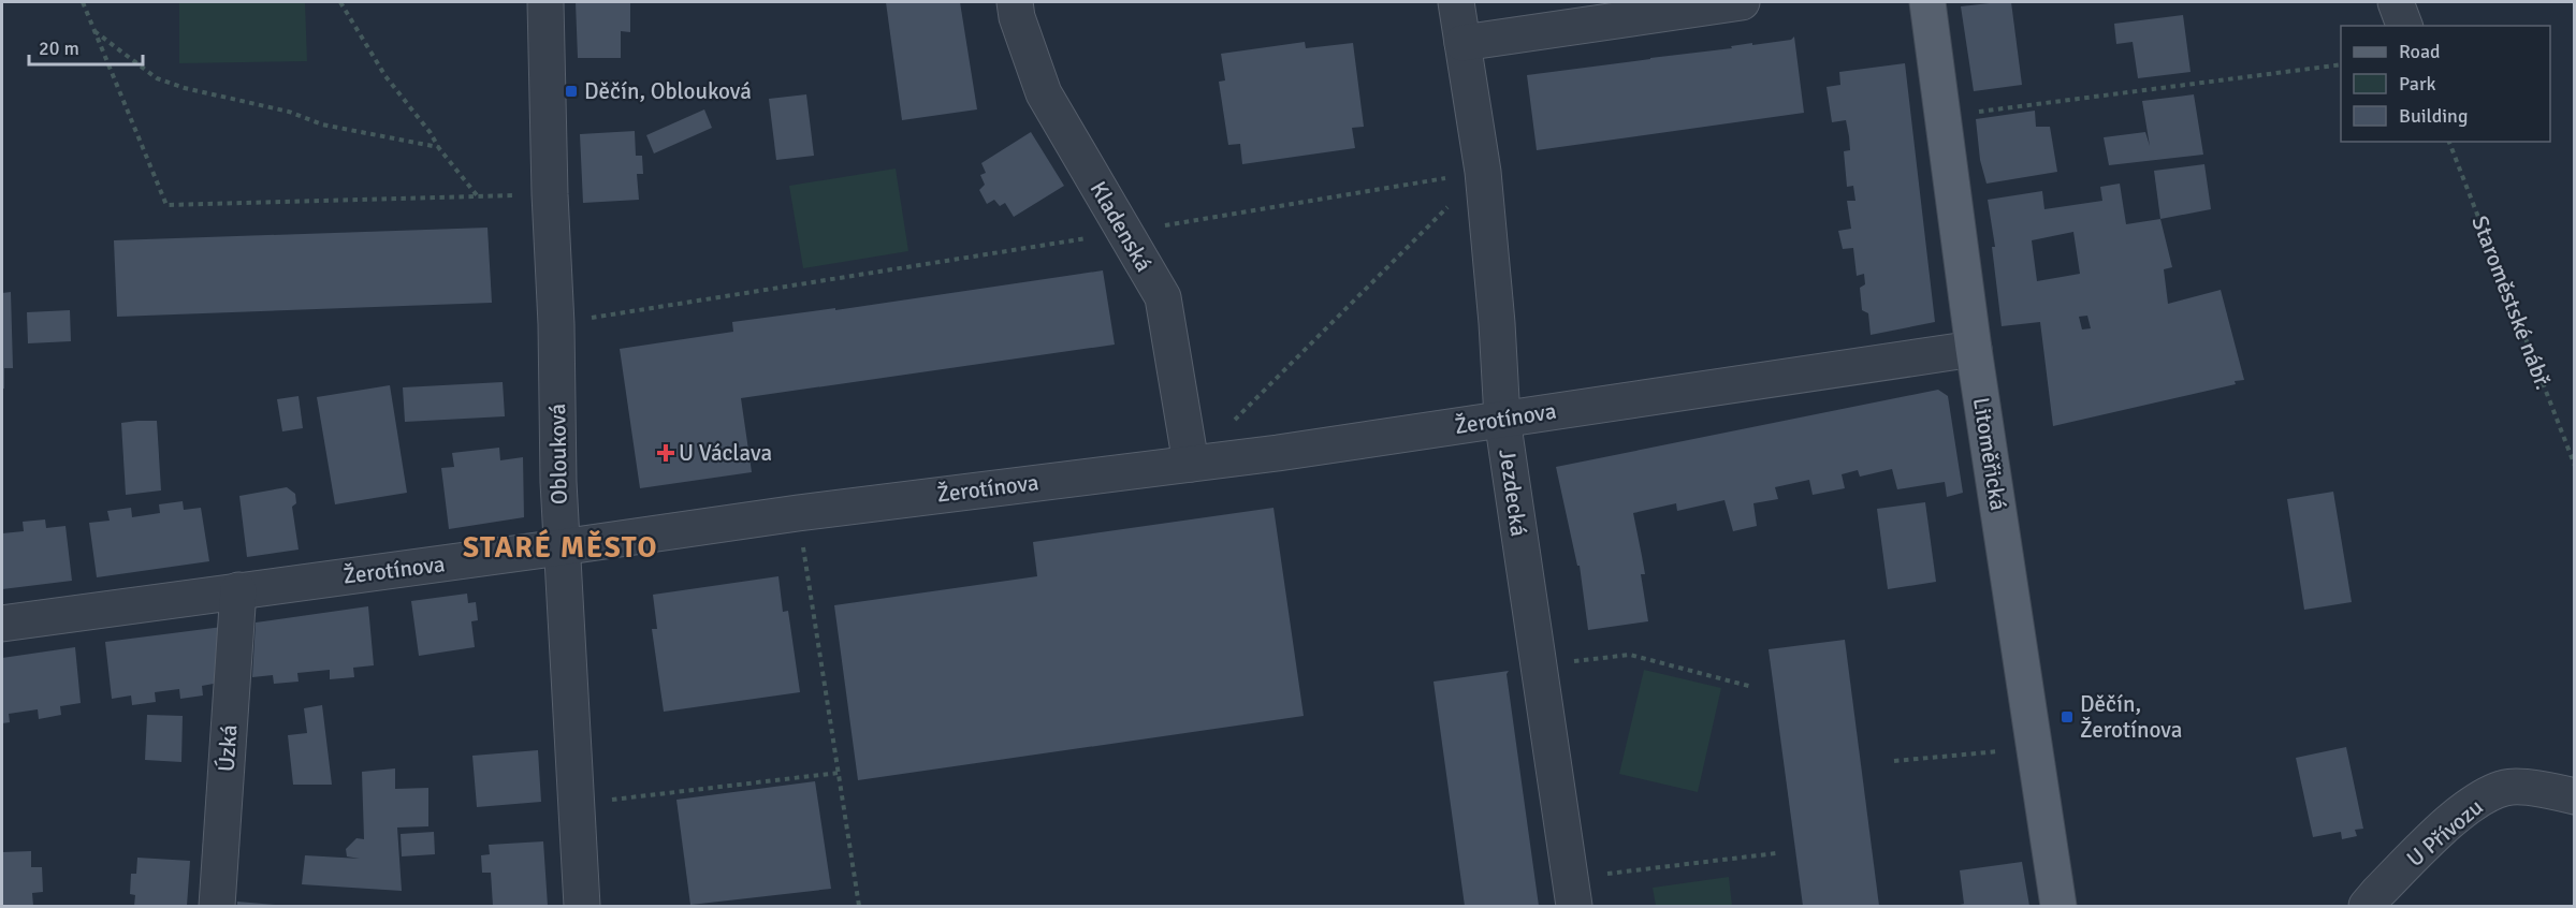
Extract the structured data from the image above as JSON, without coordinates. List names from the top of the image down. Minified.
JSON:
{"streets":{"main road":["Litoměřická"],"street":["Kladenská","Žerotínova","Oblouková","Jezdecká","Úzká","U Přívozu"],"path":["Staroměstské nábř."]},"crossings":[["Kladenská","Žerotínova"],["Žerotínova","Oblouková"],["Žerotínova","Litoměřická"],["Žerotínova","Jezdecká"],["Žerotínova","Úzká"]],"districts":["STARÉ MĚSTO"],"places":{"transit":["Děčín, Oblouková","Děčín, Žerotínova"],"health":["U Václava"]},"legend":["Road","Park","Building"],"scale_bar":"20 m"}
